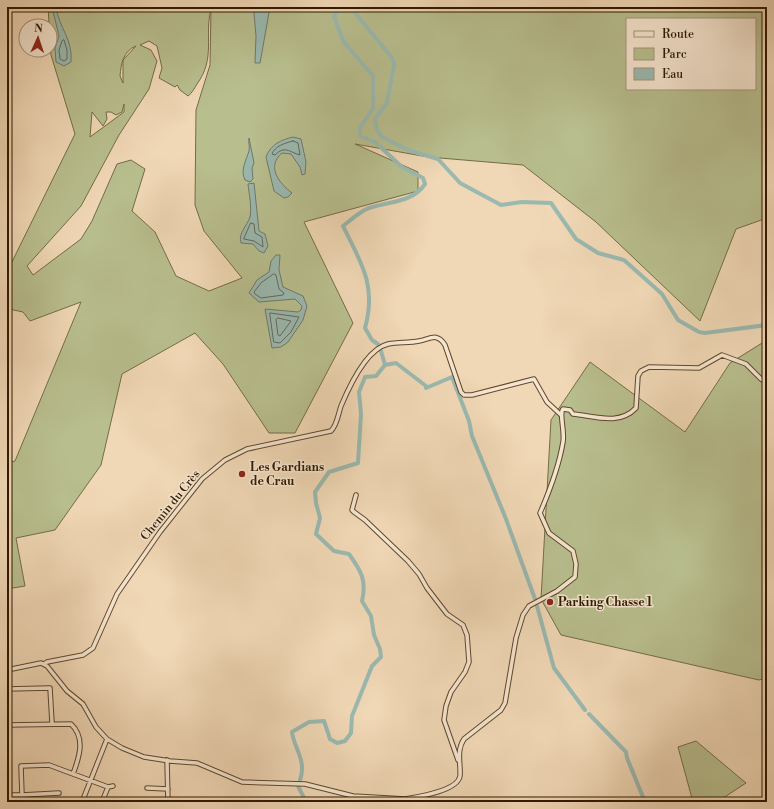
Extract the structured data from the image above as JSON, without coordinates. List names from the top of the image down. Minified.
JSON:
{"streets":{"street":["Chemin du Crès"]},"places":["Les Gardians de Crau","Parking Chasse 1"],"legend":["Route","Parc","Eau"],"north":"top"}
